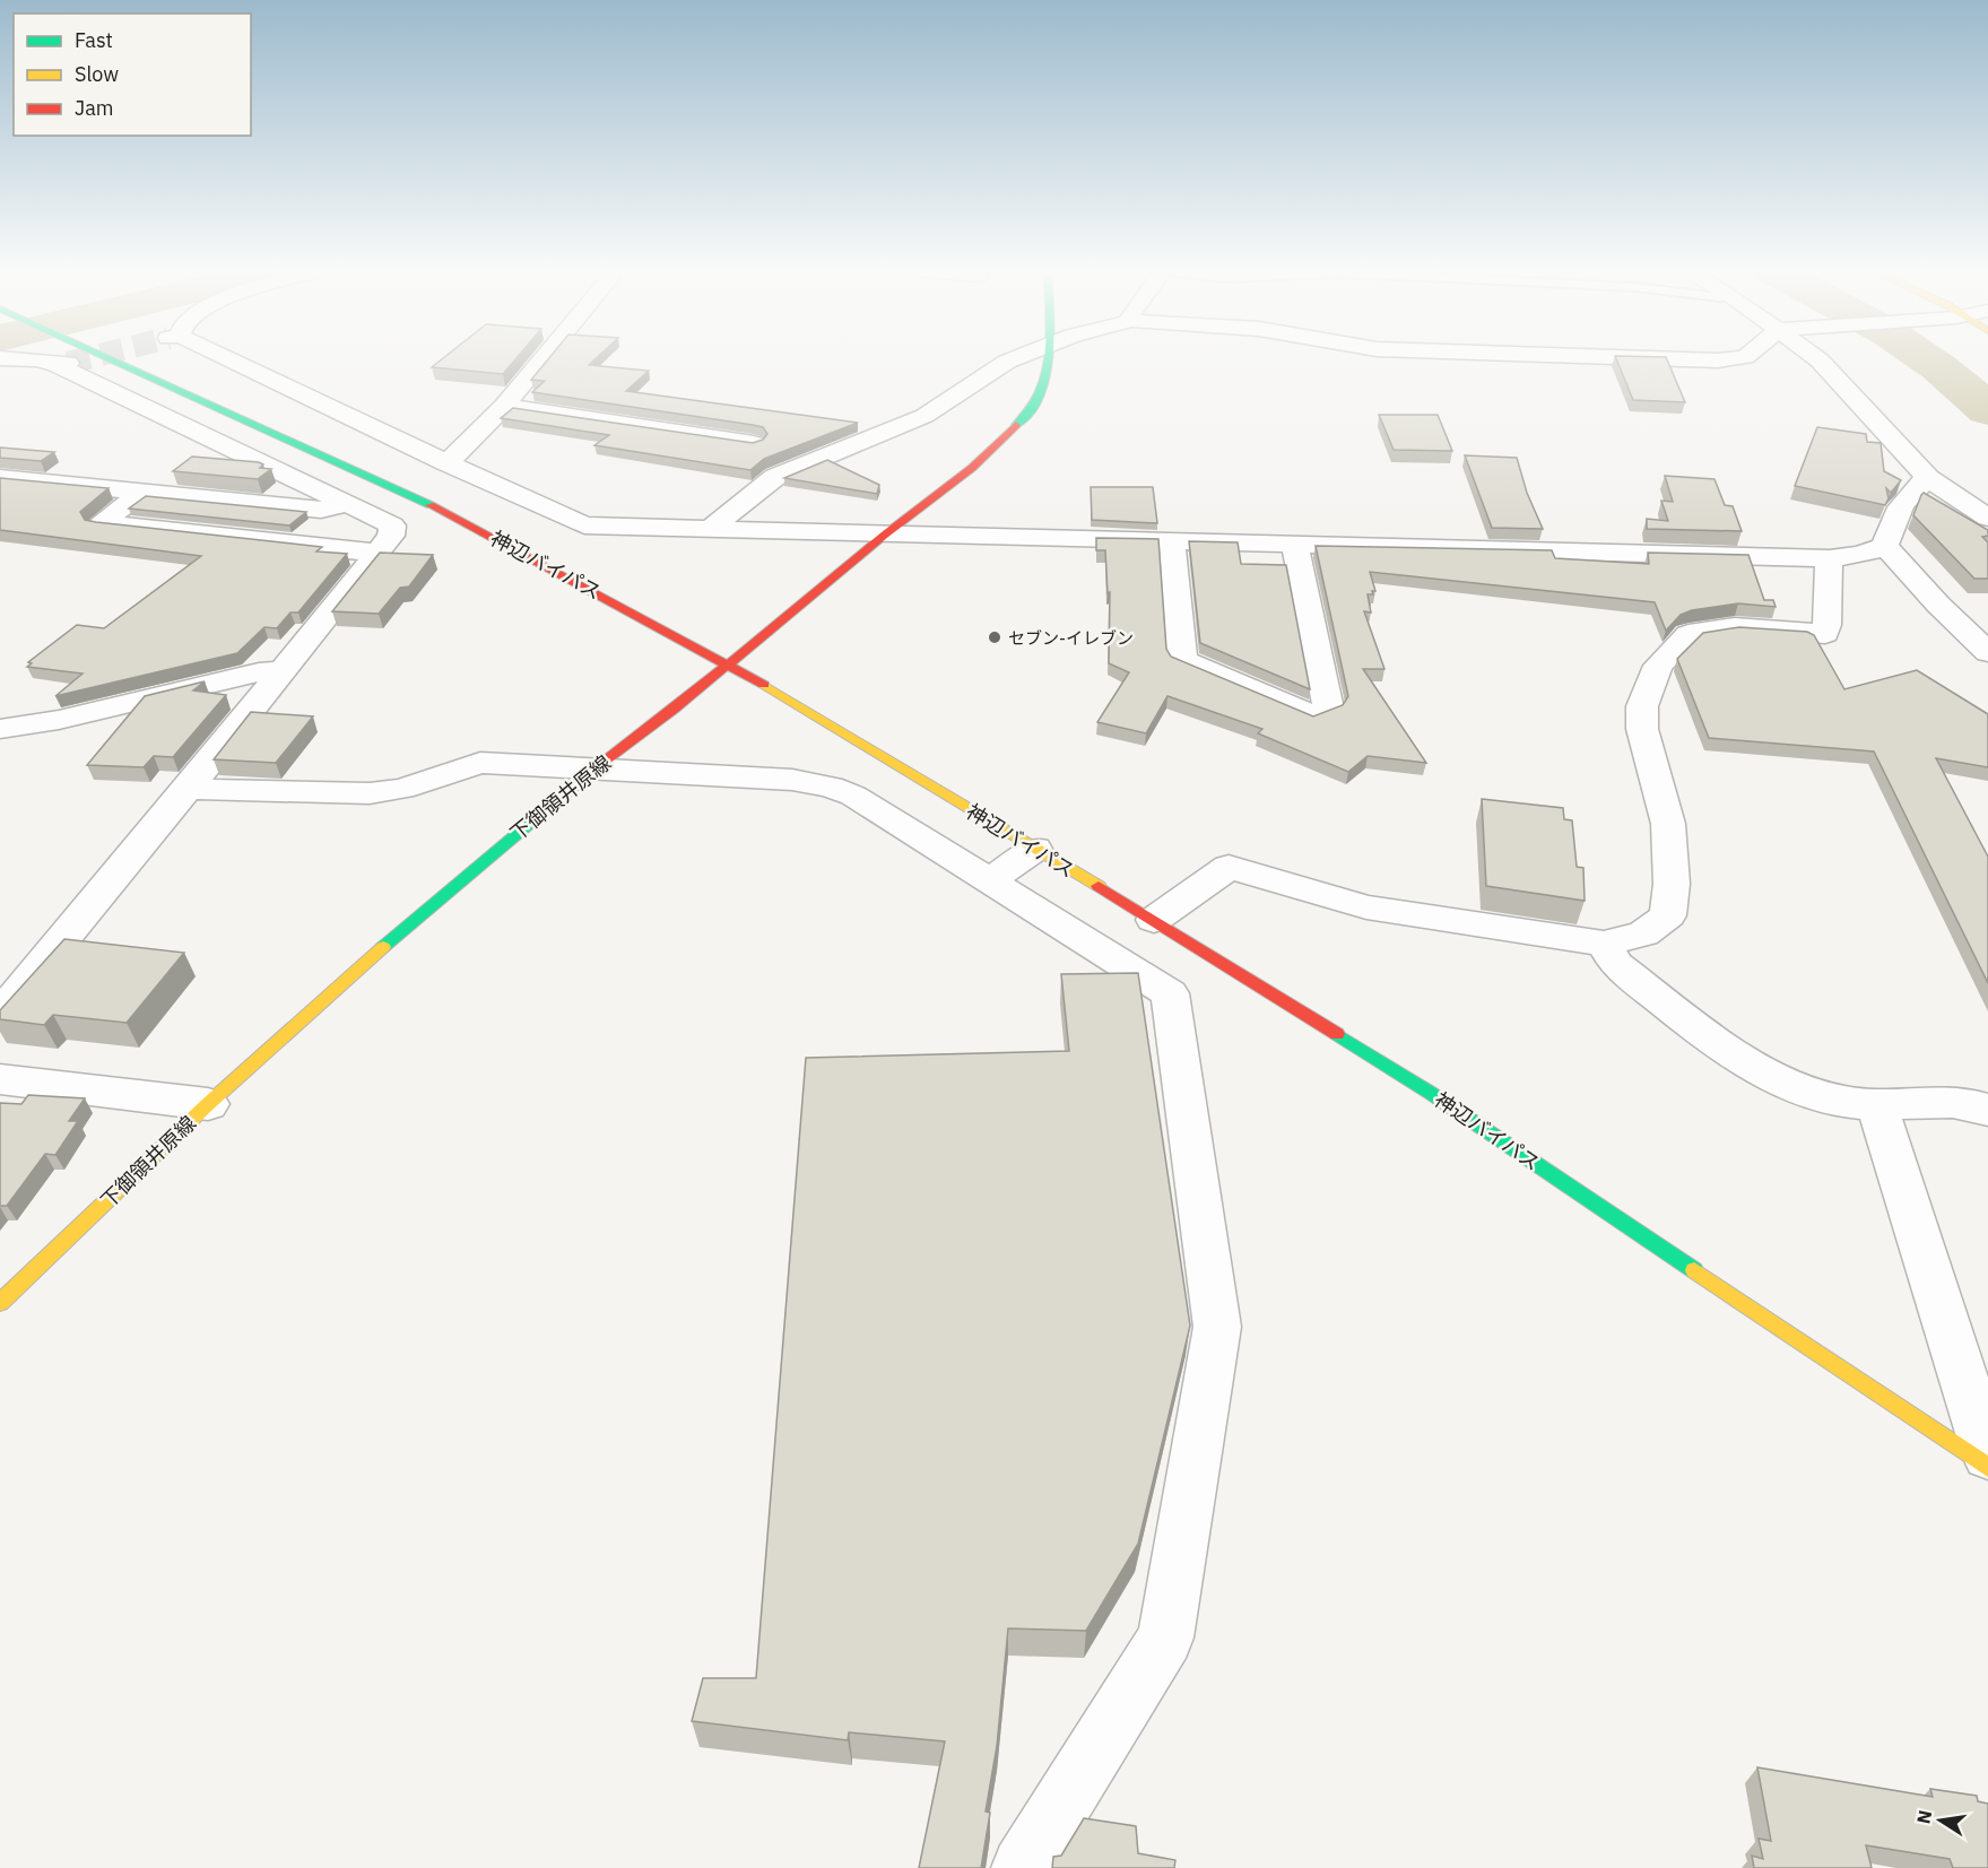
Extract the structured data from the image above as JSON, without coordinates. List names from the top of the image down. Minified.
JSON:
{"streets":{"main road":["神辺バイパス","下御領井原線"]},"crossings":[["神辺バイパス","下御領井原線"]],"places":["セブン-イレブン"],"legend":["Fast","Slow","Jam"],"north":"left"}
